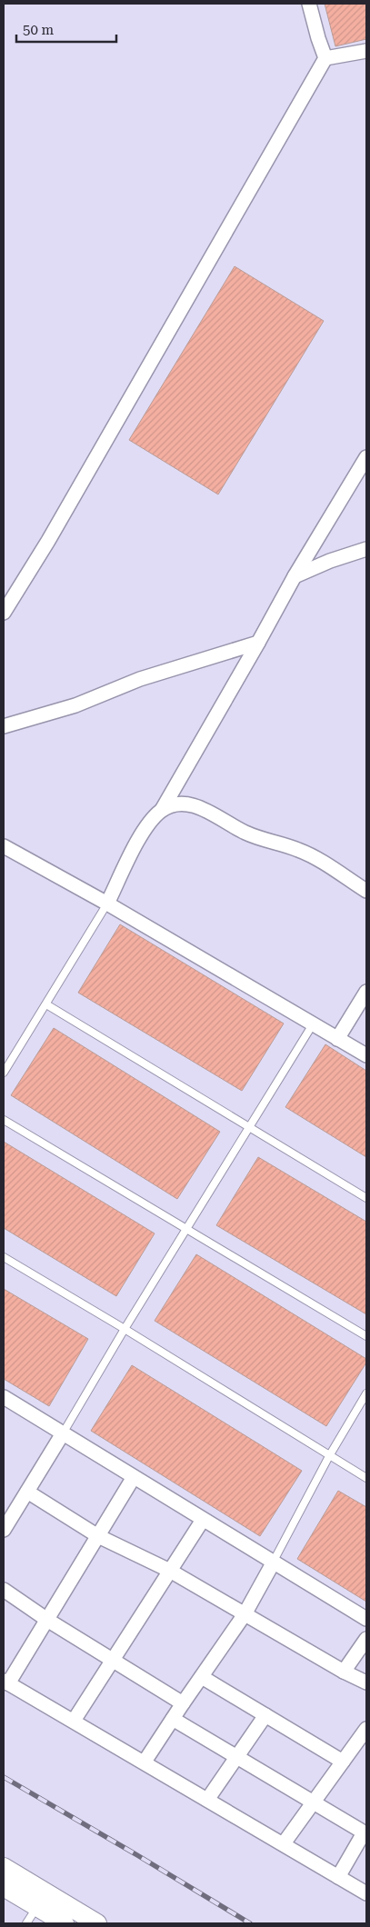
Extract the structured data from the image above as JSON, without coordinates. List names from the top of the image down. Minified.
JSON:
{"scale_bar":"50 m"}
